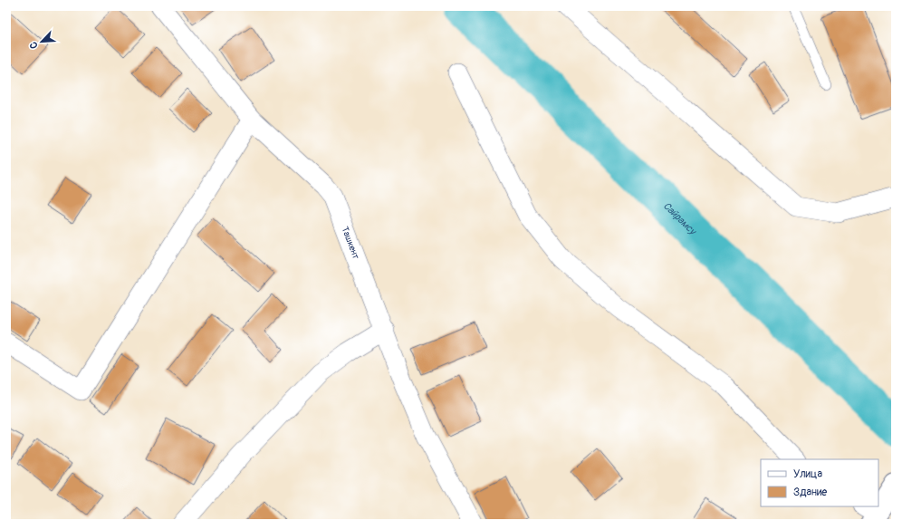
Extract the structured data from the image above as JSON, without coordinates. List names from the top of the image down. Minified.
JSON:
{"streets":{"street":["Ташкент"]},"water":["Сайрамсу"],"legend":["Улица","Здание"],"north":"bottom left"}
